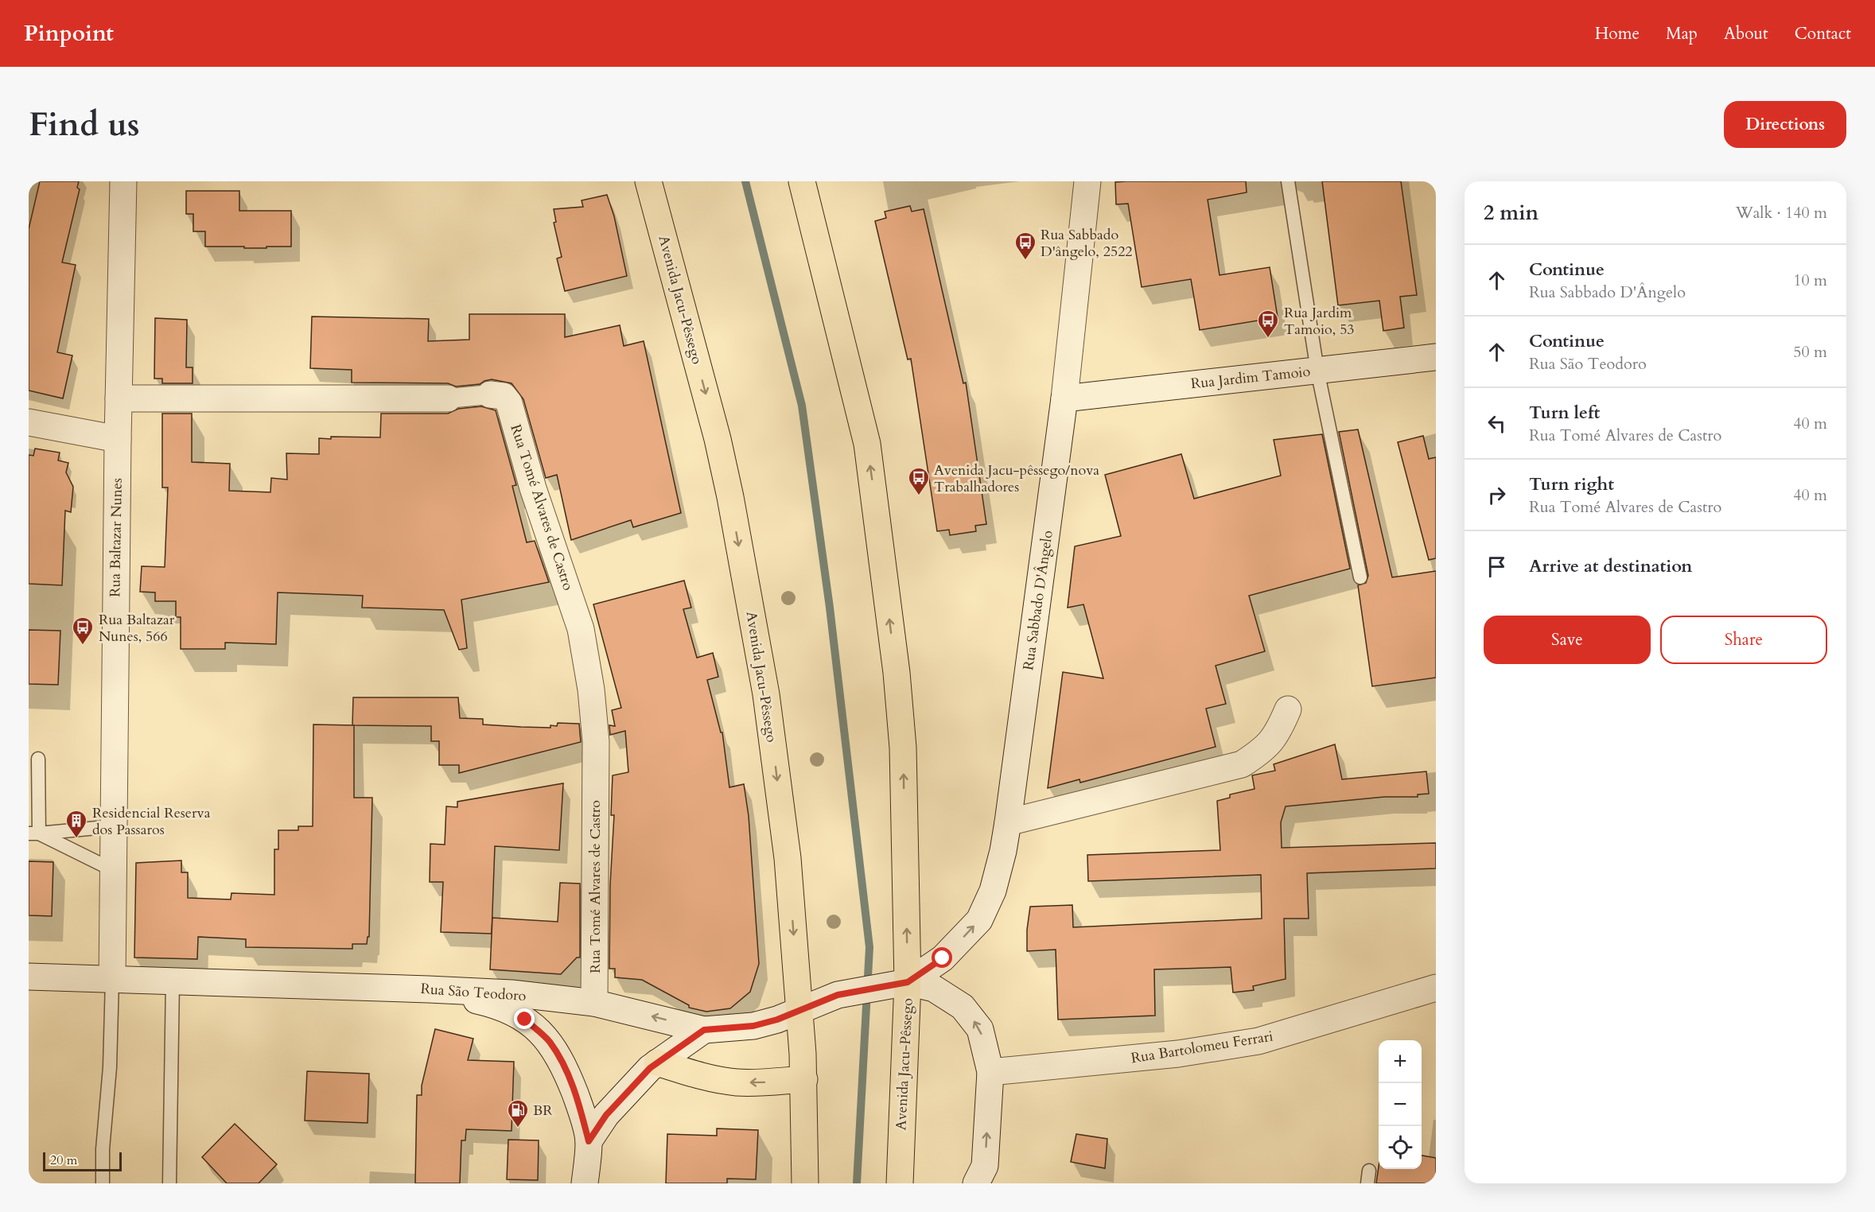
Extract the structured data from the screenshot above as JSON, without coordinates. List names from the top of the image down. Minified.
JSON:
{"streets":{"highway":["Avenida Jacu-Pêssego"],"street":["Rua Jardim Tamoio","Rua Tomé Alvares de Castro","Rua Baltazar Nunes","Rua Sabbado D'Ângelo","Rua São Teodoro","Rua Bartolomeu Ferrari"]},"crossings":[["Avenida Jacu-Pêssego","Rua Sabbado D'Ângelo"],["Avenida Jacu-Pêssego","Rua São Teodoro"],["Rua Jardim Tamoio","Rua Sabbado D'Ângelo"],["Rua Tomé Alvares de Castro","Rua Baltazar Nunes"],["Rua Tomé Alvares de Castro","Rua São Teodoro"],["Rua Baltazar Nunes","Rua São Teodoro"],["Rua Sabbado D'Ângelo","Rua São Teodoro"]],"places":{"bus stop":["Rua Sabbado D'ângelo, 2522","Rua Jardim Tamoio, 53","Avenida Jacu-pêssego/nova Trabalhadores","Rua Baltazar Nunes, 566"],"building":["Residencial Reserva dos Passaros"],"fuel station":["BR"]},"scale_bar":"20 m","page":{"header":"Pinpoint","nav":["Home","Map","About","Contact"],"buttons":["Directions",["Save","Share"]],"title":"Find us","heading":["2 min","Walk · 140 m"],"list":[["Continue","Rua Sabbado D'Ângelo","10 m"],["Continue","Rua São Teodoro","50 m"],["Turn left","Rua Tomé Alvares de Castro","40 m"],["Turn right","Rua Tomé Alvares de Castro","40 m"],"Arrive at destination"],"map_buttons":["+","−"],"scale":"20 m"}}
